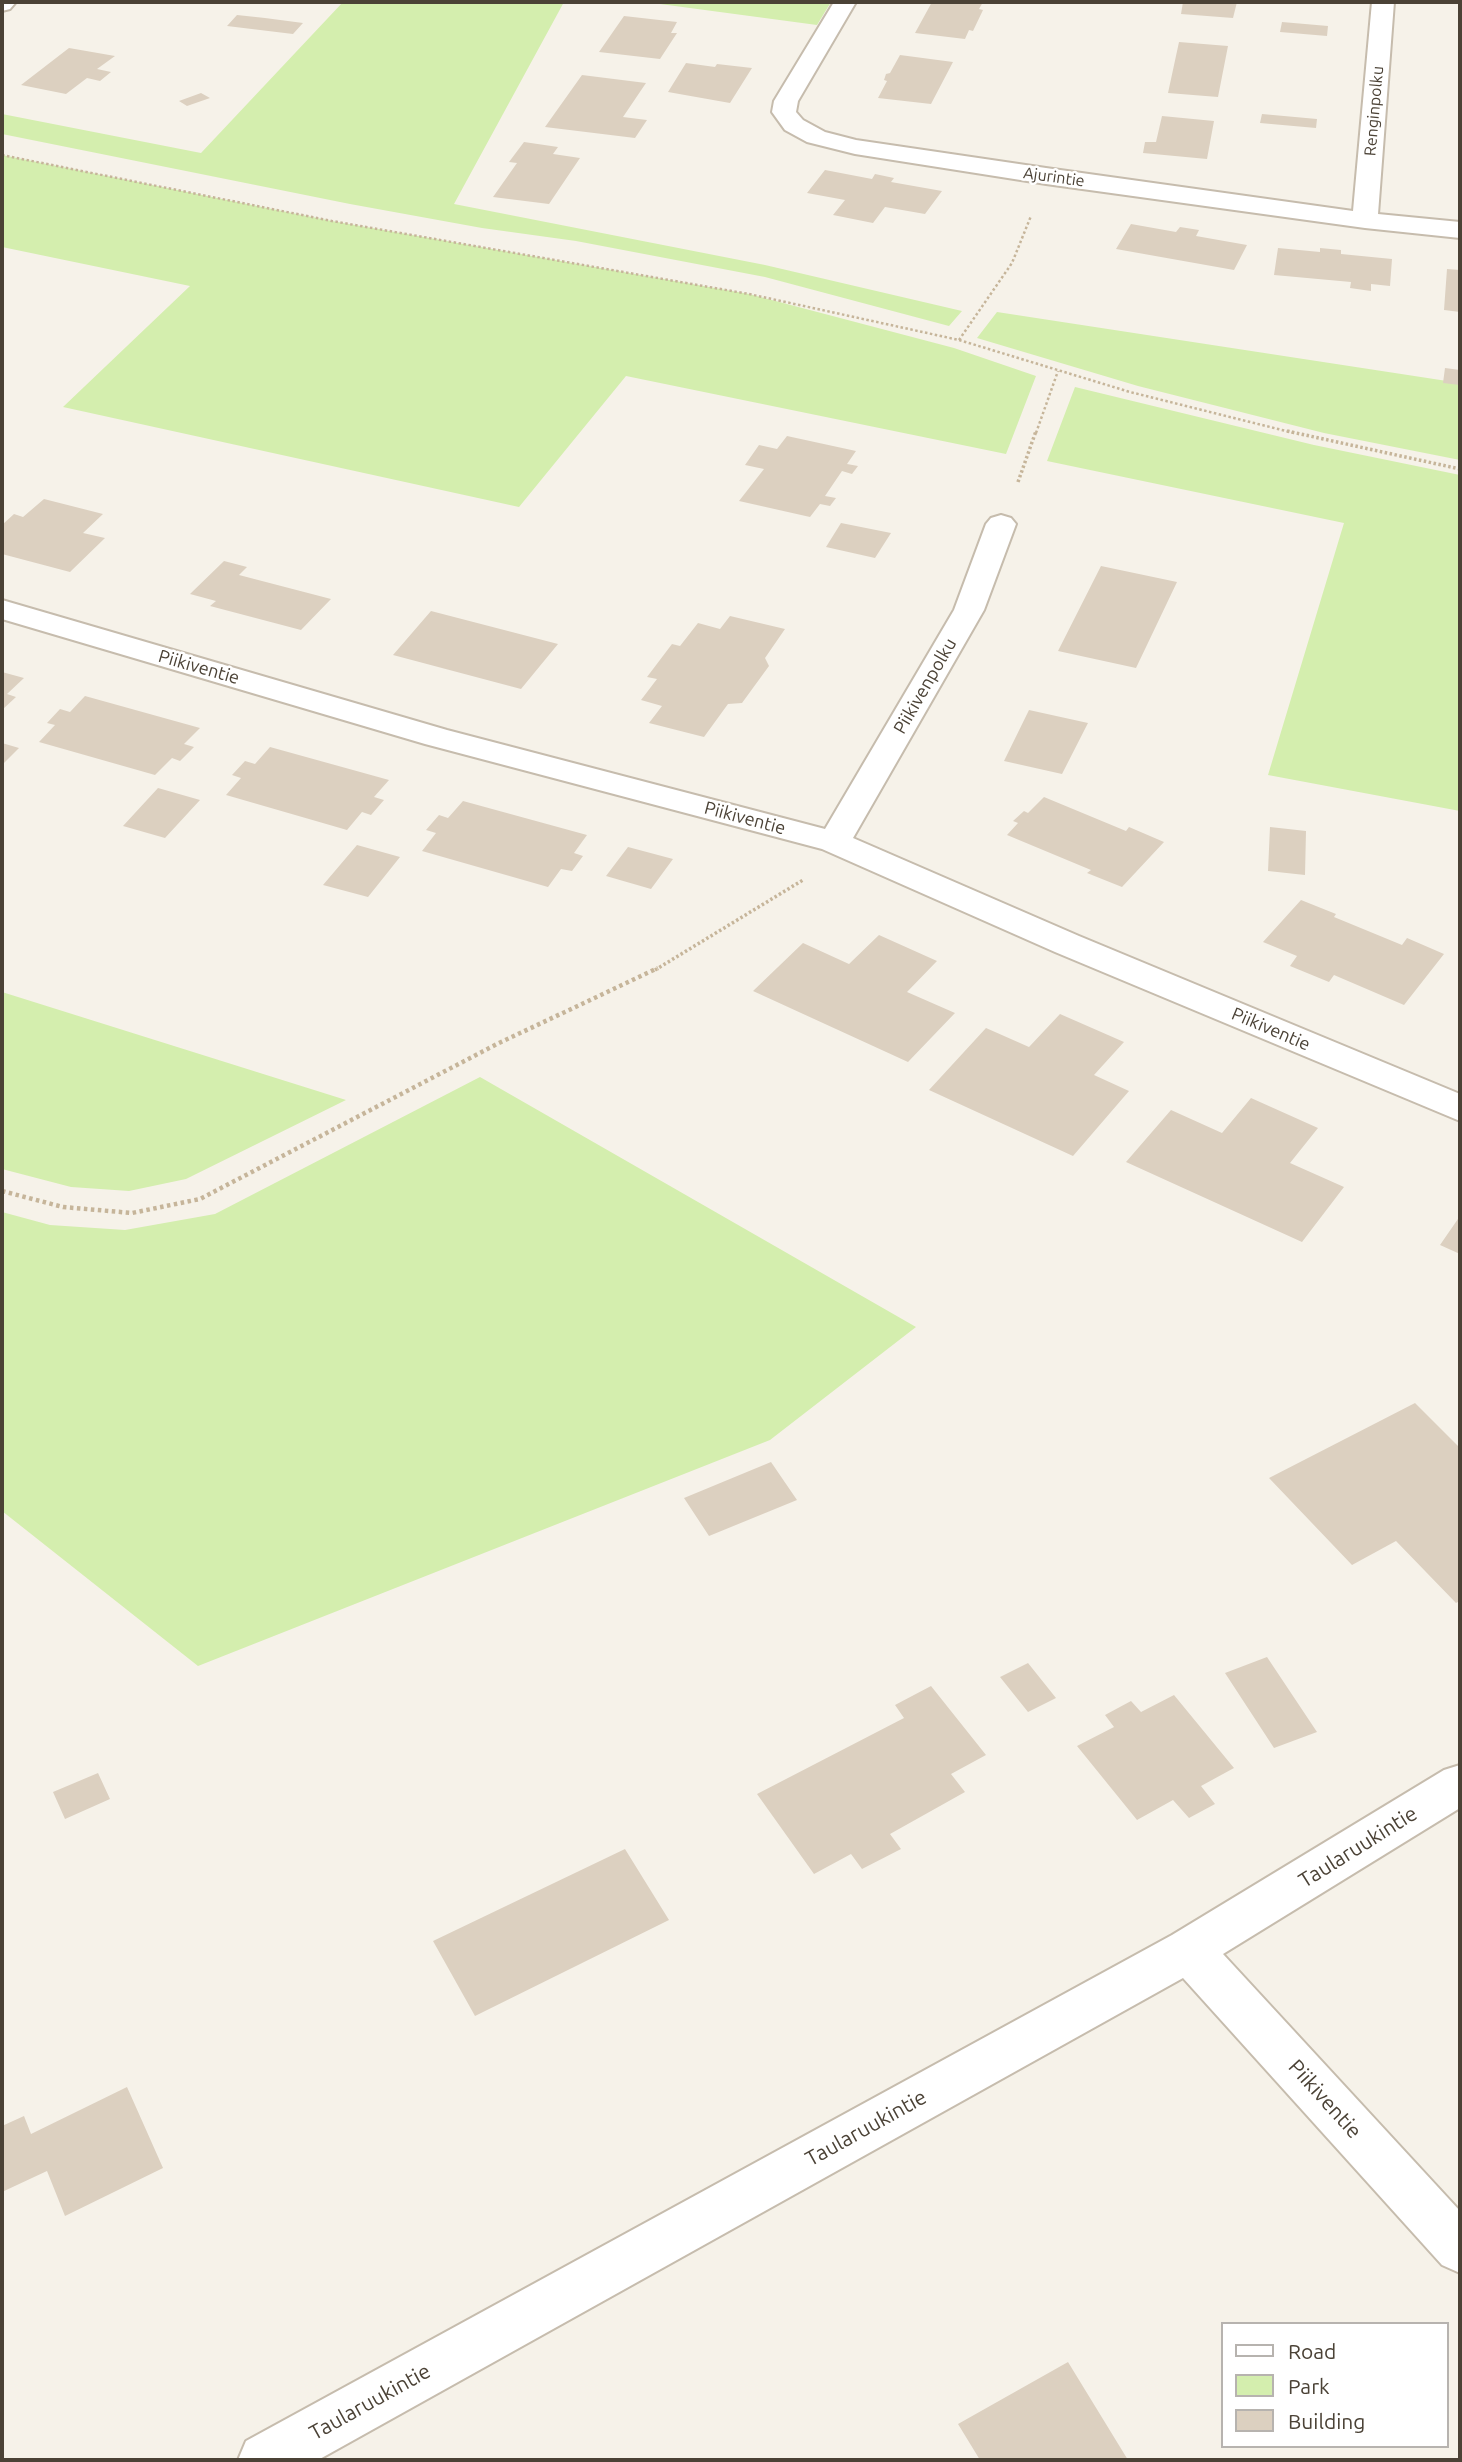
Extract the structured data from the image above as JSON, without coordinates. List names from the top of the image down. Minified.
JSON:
{"streets":{"street":["Renginpolku","Ajurintie","Piikiventie","Piikivenpolku","Taularuukintie"]},"crossings":[["Renginpolku","Ajurintie"],["Piikiventie","Piikivenpolku"],["Piikiventie","Taularuukintie"]],"legend":["Road","Park","Building"]}
